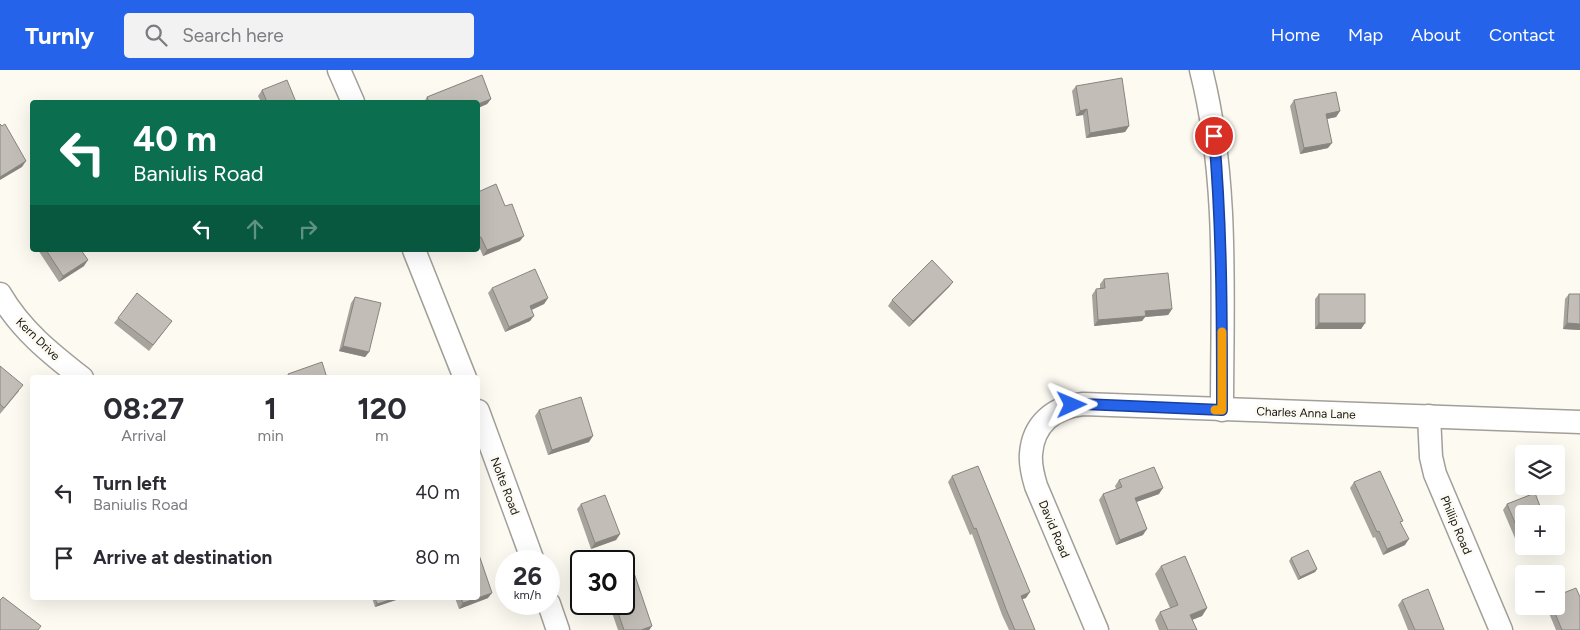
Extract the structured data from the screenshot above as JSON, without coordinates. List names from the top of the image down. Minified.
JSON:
{"streets":{"street":["Kern Drive","Charles Anna Lane","Nolte Road","Phillip Road","David Road"]},"crossings":[["Charles Anna Lane","Phillip Road"],["Charles Anna Lane","David Road"]],"page":{"header":"Turnly","search":"Search here","nav":["Home","Map","About","Contact"],"turn":["40 m","Baniulis Road"],"eta":["08:27","Arrival","1","min","120","m"],"map_buttons":["+","−"],"list":[{"name":"Turn left","note":"Baniulis Road","value":"40 m"},{"name":"Arrive at destination","value":"80 m"}],"speed":"26 km/h","limit":"30"}}
